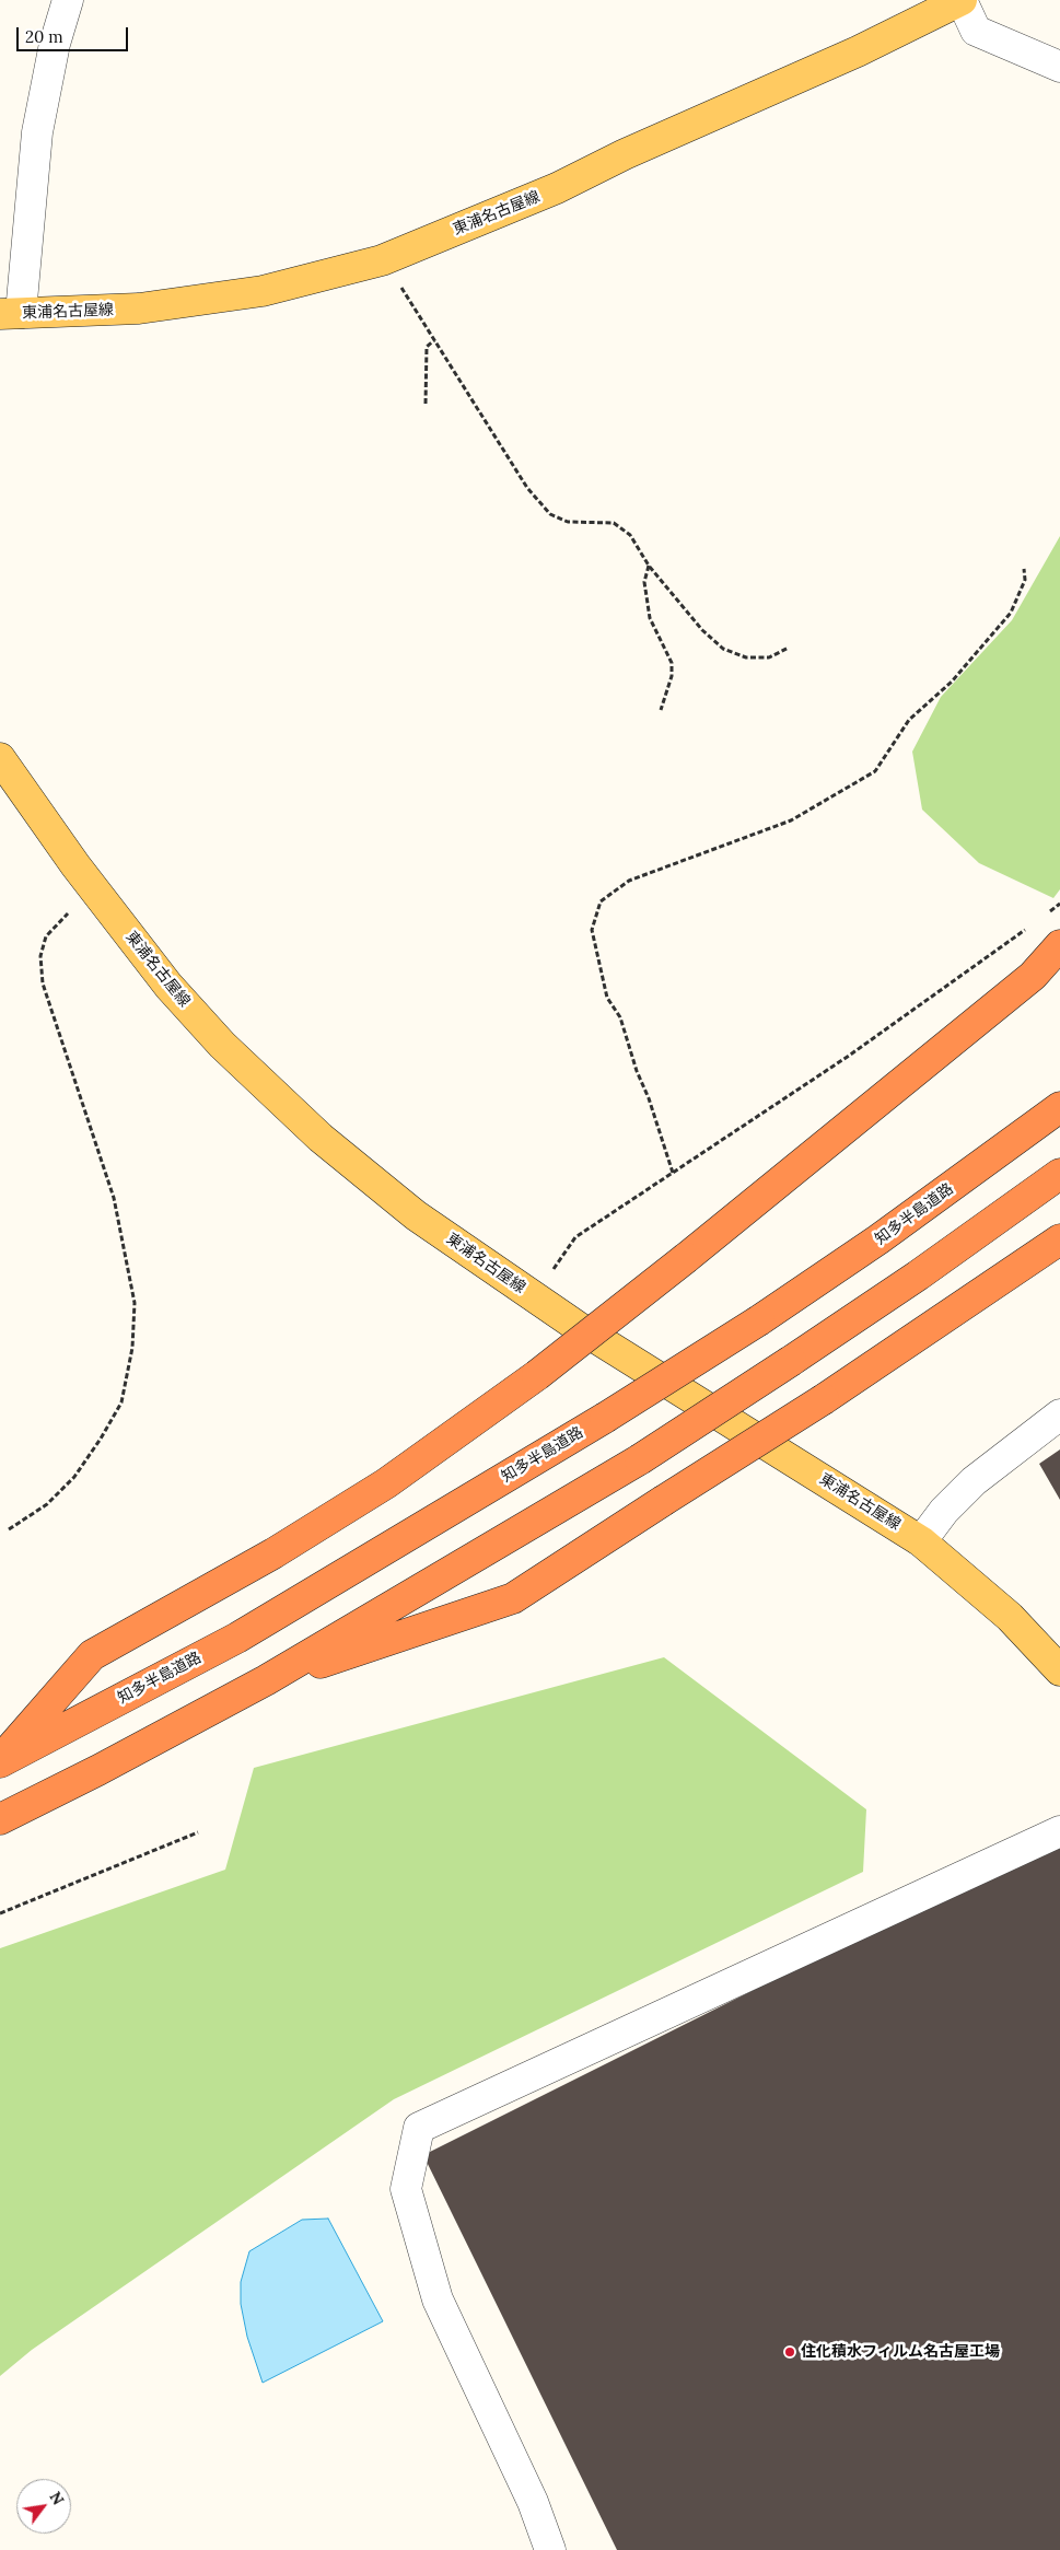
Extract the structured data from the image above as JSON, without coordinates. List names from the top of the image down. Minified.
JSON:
{"streets":{"highway":["知多半島道路"],"main road":["東浦名古屋線"]},"places":["住化積水フィルム名古屋工場"],"scale_bar":"20 m","north":"top right"}
